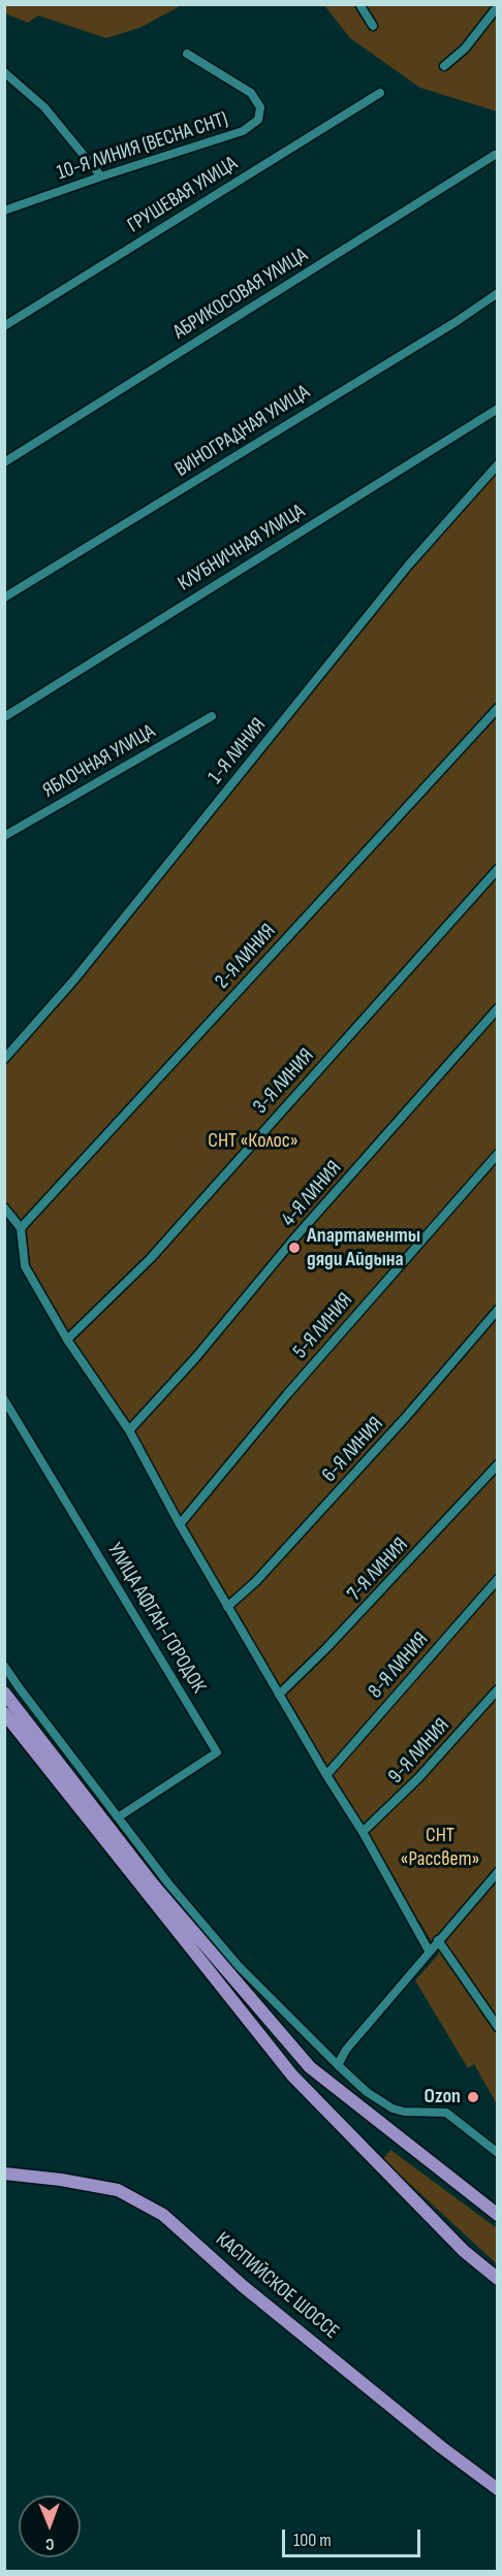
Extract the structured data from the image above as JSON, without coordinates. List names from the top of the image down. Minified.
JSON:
{"streets":{"main road":["КАСПИЙСКОЕ ШОССЕ"],"street":["10-Я ЛИНИЯ (ВЕСНА СНТ)","ГРУШЕВАЯ УЛИЦА","АБРИКОСОВАЯ УЛИЦА","ВИНОГРАДНАЯ УЛИЦА","КЛУБНИЧНАЯ УЛИЦА","1-Я ЛИНИЯ","ЯБЛОЧНАЯ УЛИЦА","2-Я ЛИНИЯ","3-Я ЛИНИЯ","4-Я ЛИНИЯ","5-Я ЛИНИЯ","6-Я ЛИНИЯ","7-Я ЛИНИЯ","УЛИЦА АФГАН-ГОРОДОК","8-Я ЛИНИЯ","9-Я ЛИНИЯ"]},"parks":["СНТ «Колос»","СНТ «Рассвет»"],"places":["Апартаменты дяди Айдына","Ozon"],"scale_bar":"100 m","north":"bottom"}
